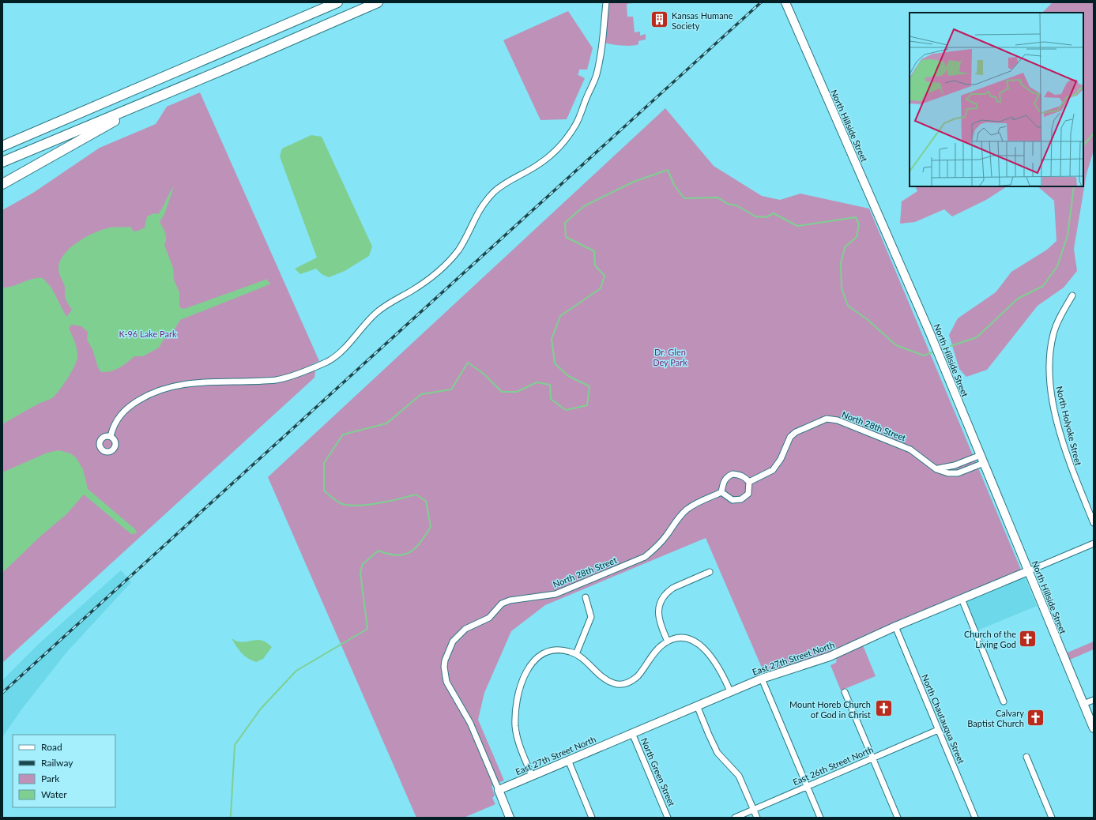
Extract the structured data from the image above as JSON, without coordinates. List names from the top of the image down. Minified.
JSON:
{"streets":{"main road":["North Hillside Street","East 27th Street North"],"street":["North 28th Street","North Holyoke Street","North Chautauqua Street","East 26th Street North","North Green Street"]},"crossings":[["North Hillside Street","North 28th Street"],["North Hillside Street","East 27th Street North"],["North 28th Street","East 27th Street North"],["East 27th Street North","North Chautauqua Street"],["East 27th Street North","North Green Street"],["North Chautauqua Street","East 26th Street North"]],"parks":["K-96 Lake Park","Dr. Glen Dey Park"],"places":{"building":["Kansas Humane Society"],"church":["Church of the Living God","Mount Horeb Church of God in Christ","Calvary Baptist Church"]},"legend":["Road","Railway","Park","Water"]}
